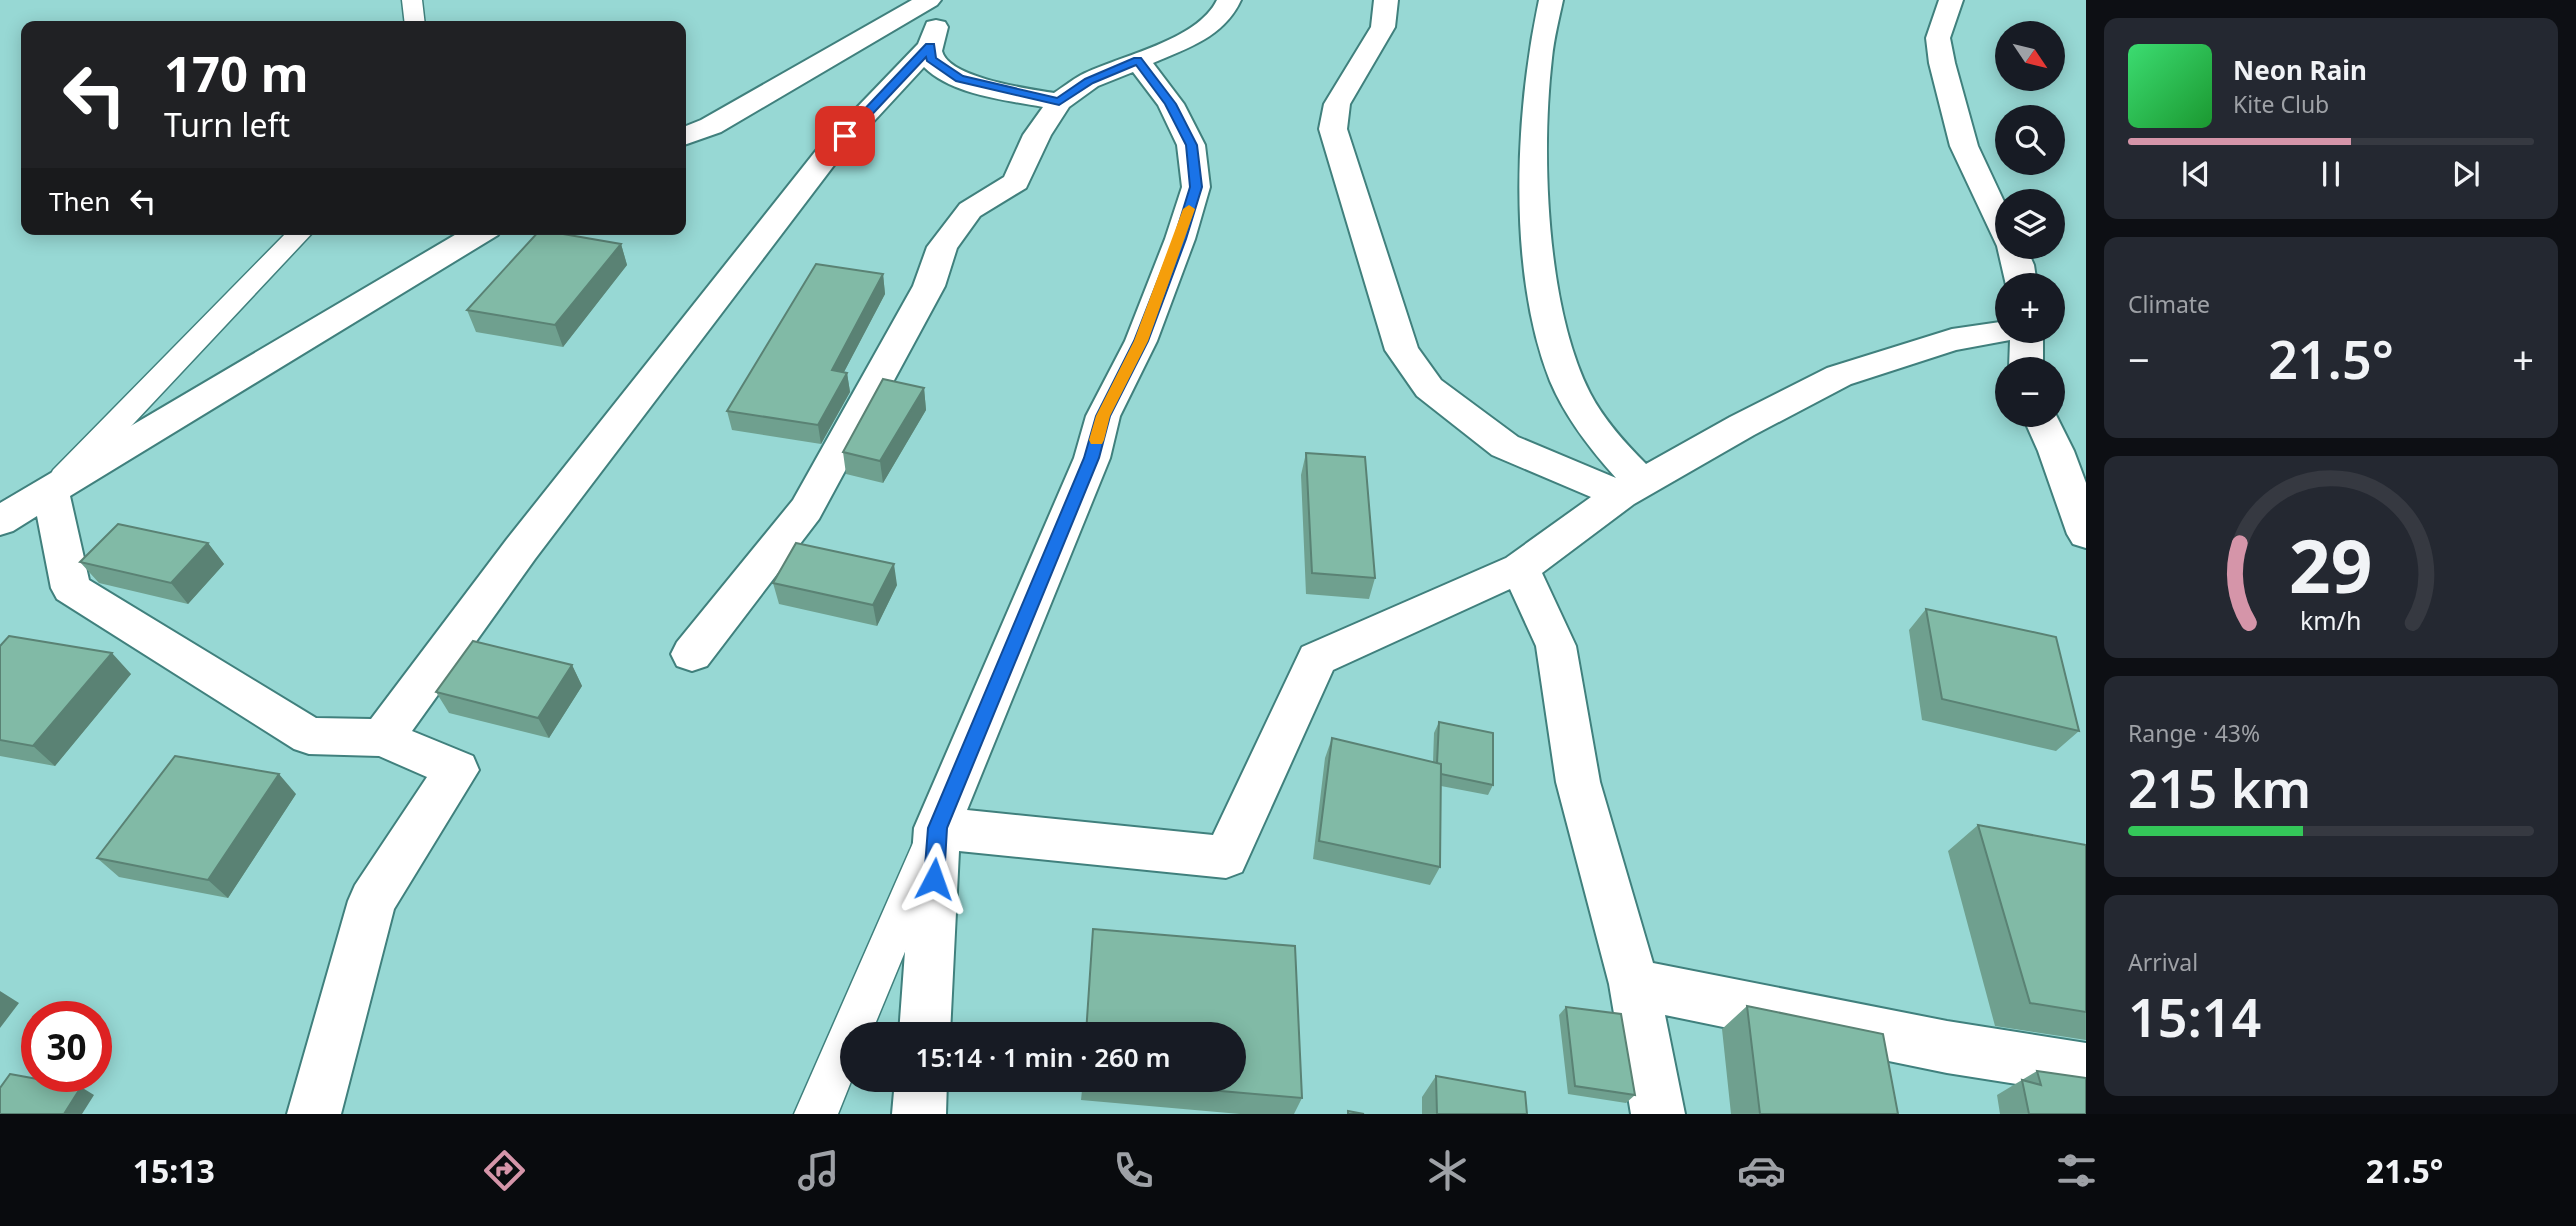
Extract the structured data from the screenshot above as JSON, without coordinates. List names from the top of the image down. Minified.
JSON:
{"north":"bottom right","page":{"map_buttons":["+","−"],"turn":["170 m","Turn left"],"song":["Neon Rain","Kite Club"],"then":"Then","tile":["Climate",["Range · 43%","215 km"],["Arrival","15:14"]],"heat":["−","21.5°","+"],"limit":"30","trip":"15:14 · 1 min · 260 m","tabs":["15:13","21.5°"],"gauge":["29","km/h"]}}
